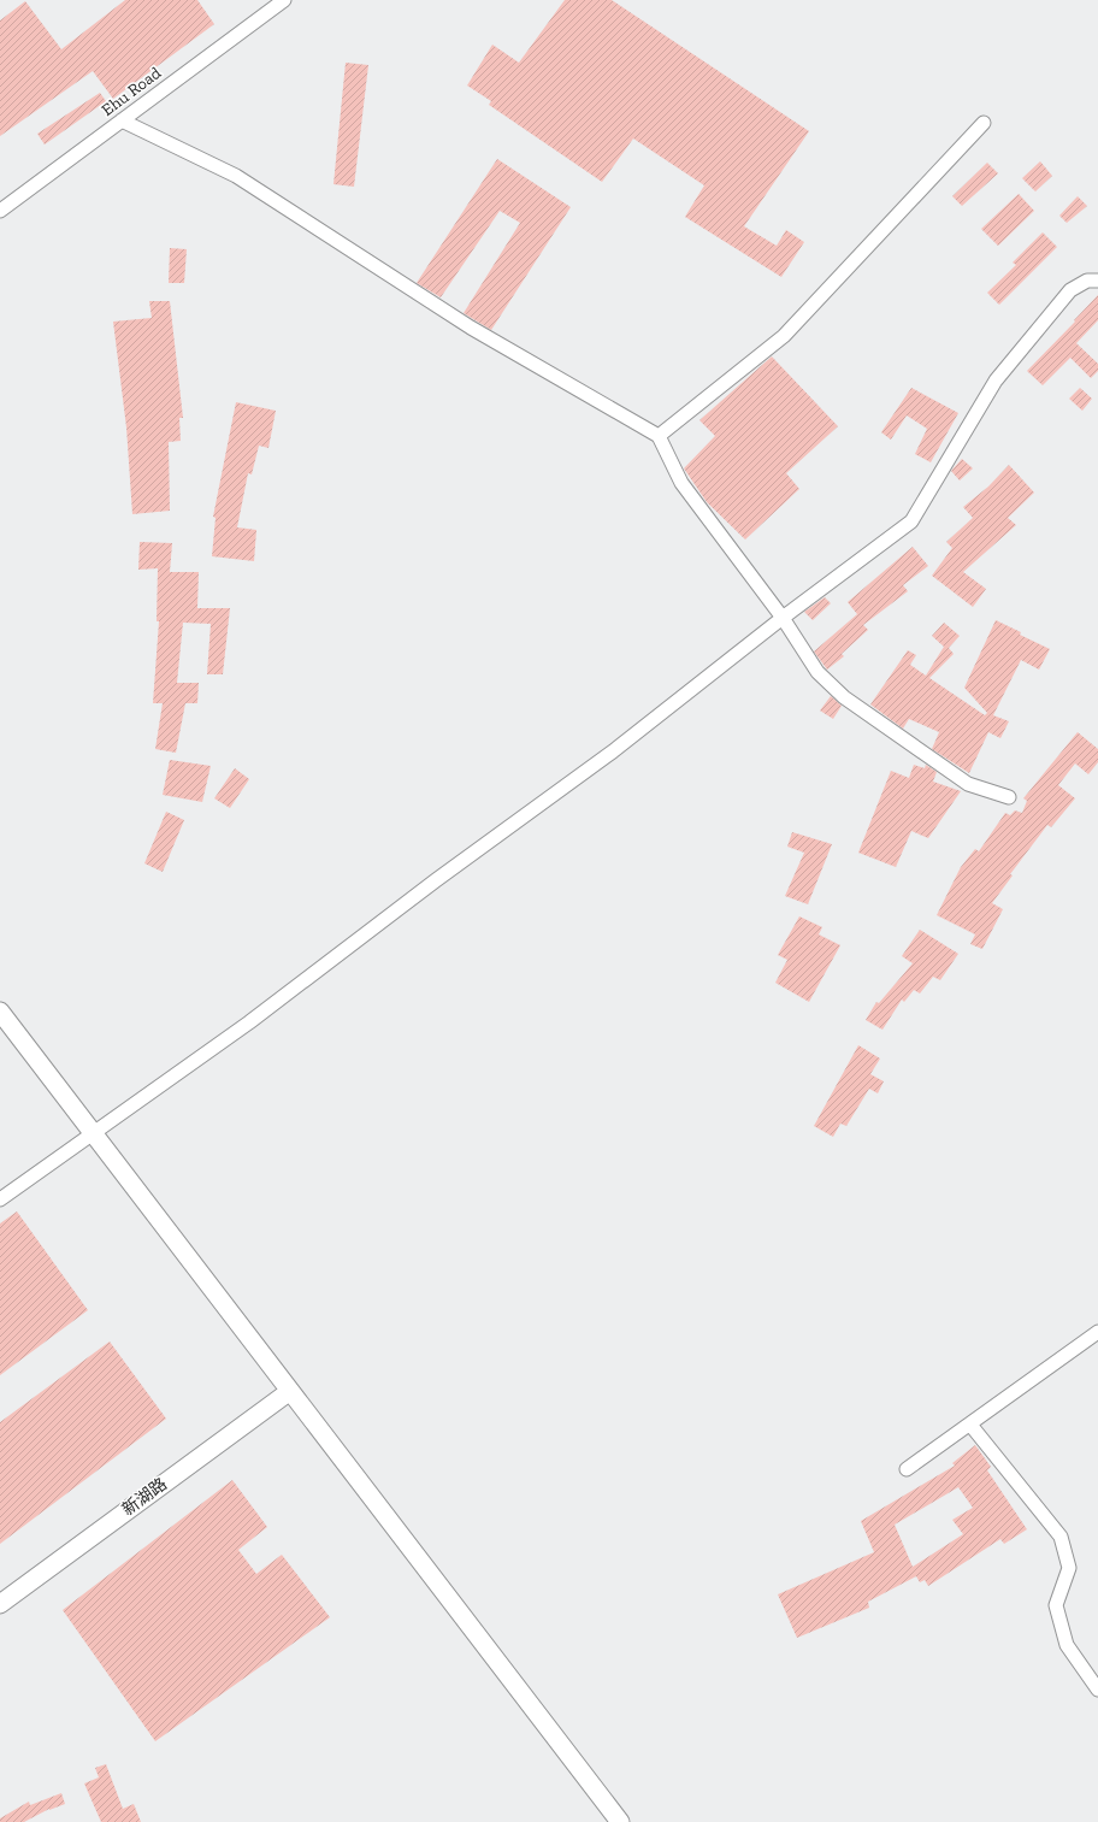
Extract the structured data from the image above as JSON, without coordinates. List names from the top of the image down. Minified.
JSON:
{"streets":{"street":["Ehu Road","新湖路"]}}
